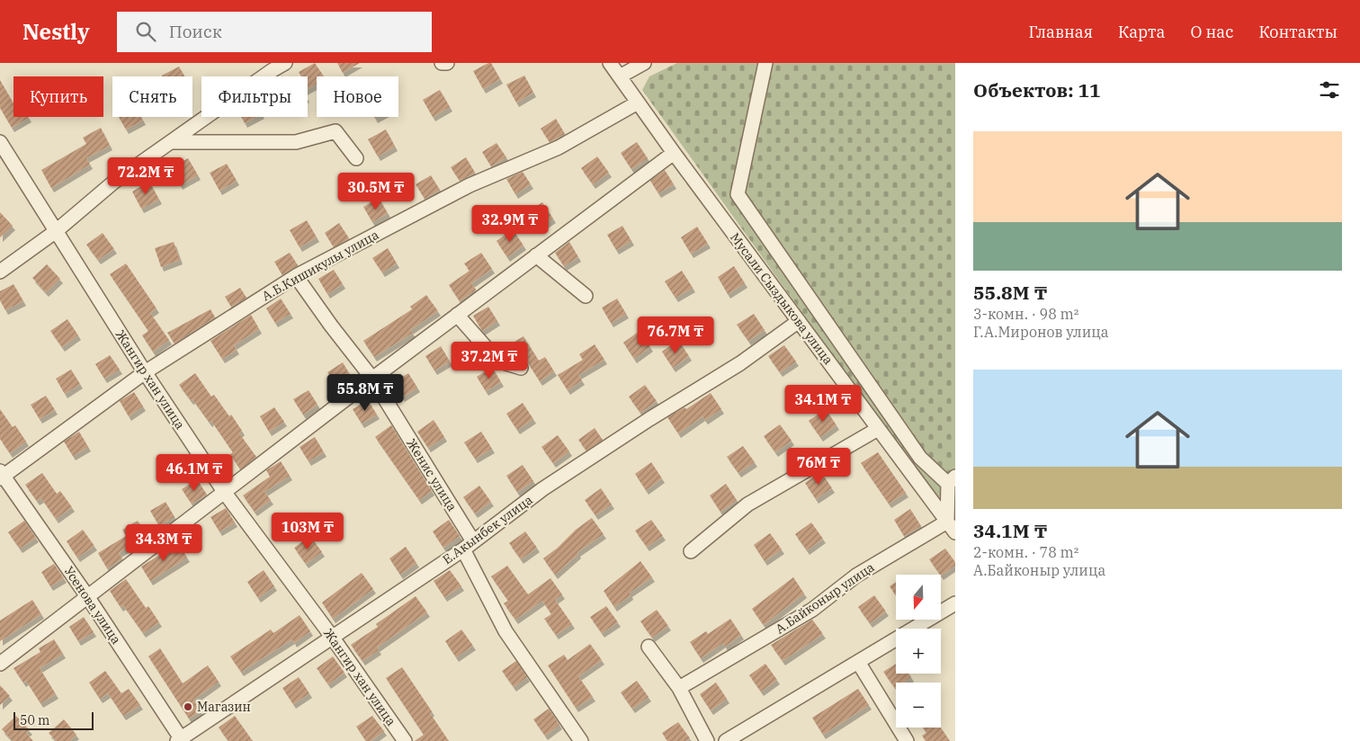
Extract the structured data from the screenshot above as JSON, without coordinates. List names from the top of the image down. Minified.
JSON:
{"streets":{"street":["А.Б.Кишикулы улица","Мусали Сыздыкова улица","Жангир хан улица","Женис улица","Е.Акынбек улица","А.Байконыр улица","Усенова улица"]},"crossings":[["А.Б.Кишикулы улица","Мусали Сыздыкова улица"],["А.Б.Кишикулы улица","Жангир хан улица"],["А.Б.Кишикулы улица","Женис улица"],["А.Б.Кишикулы улица","Усенова улица"],["Мусали Сыздыкова улица","Е.Акынбек улица"],["Мусали Сыздыкова улица","А.Байконыр улица"],["Жангир хан улица","Е.Акынбек улица"],["Женис улица","Е.Акынбек улица"],["Е.Акынбек улица","Усенова улица"]],"places":["Магазин"],"scale_bar":"50 m","north":"bottom","page":{"header":"Nestly","search":"Поиск","nav":["Главная","Карта","О нас","Контакты"],"heading":"Объектов: 11","chip":["Купить","Снять","Фильтры","Новое"],"list":[{"name":"55.8M ₸","note":"3-комн. · 98 m² · Г.А.Миронов улица"},{"name":"34.1M ₸","note":"2-комн. · 78 m² · А.Байконыр улица"}],"price":["72.2M ₸","30.5M ₸","32.9M ₸","76.7M ₸","37.2M ₸","55.8M ₸","34.1M ₸","76M ₸","46.1M ₸","103M ₸","34.3M ₸"],"map_buttons":["+","−"],"scale":"50 m"}}
